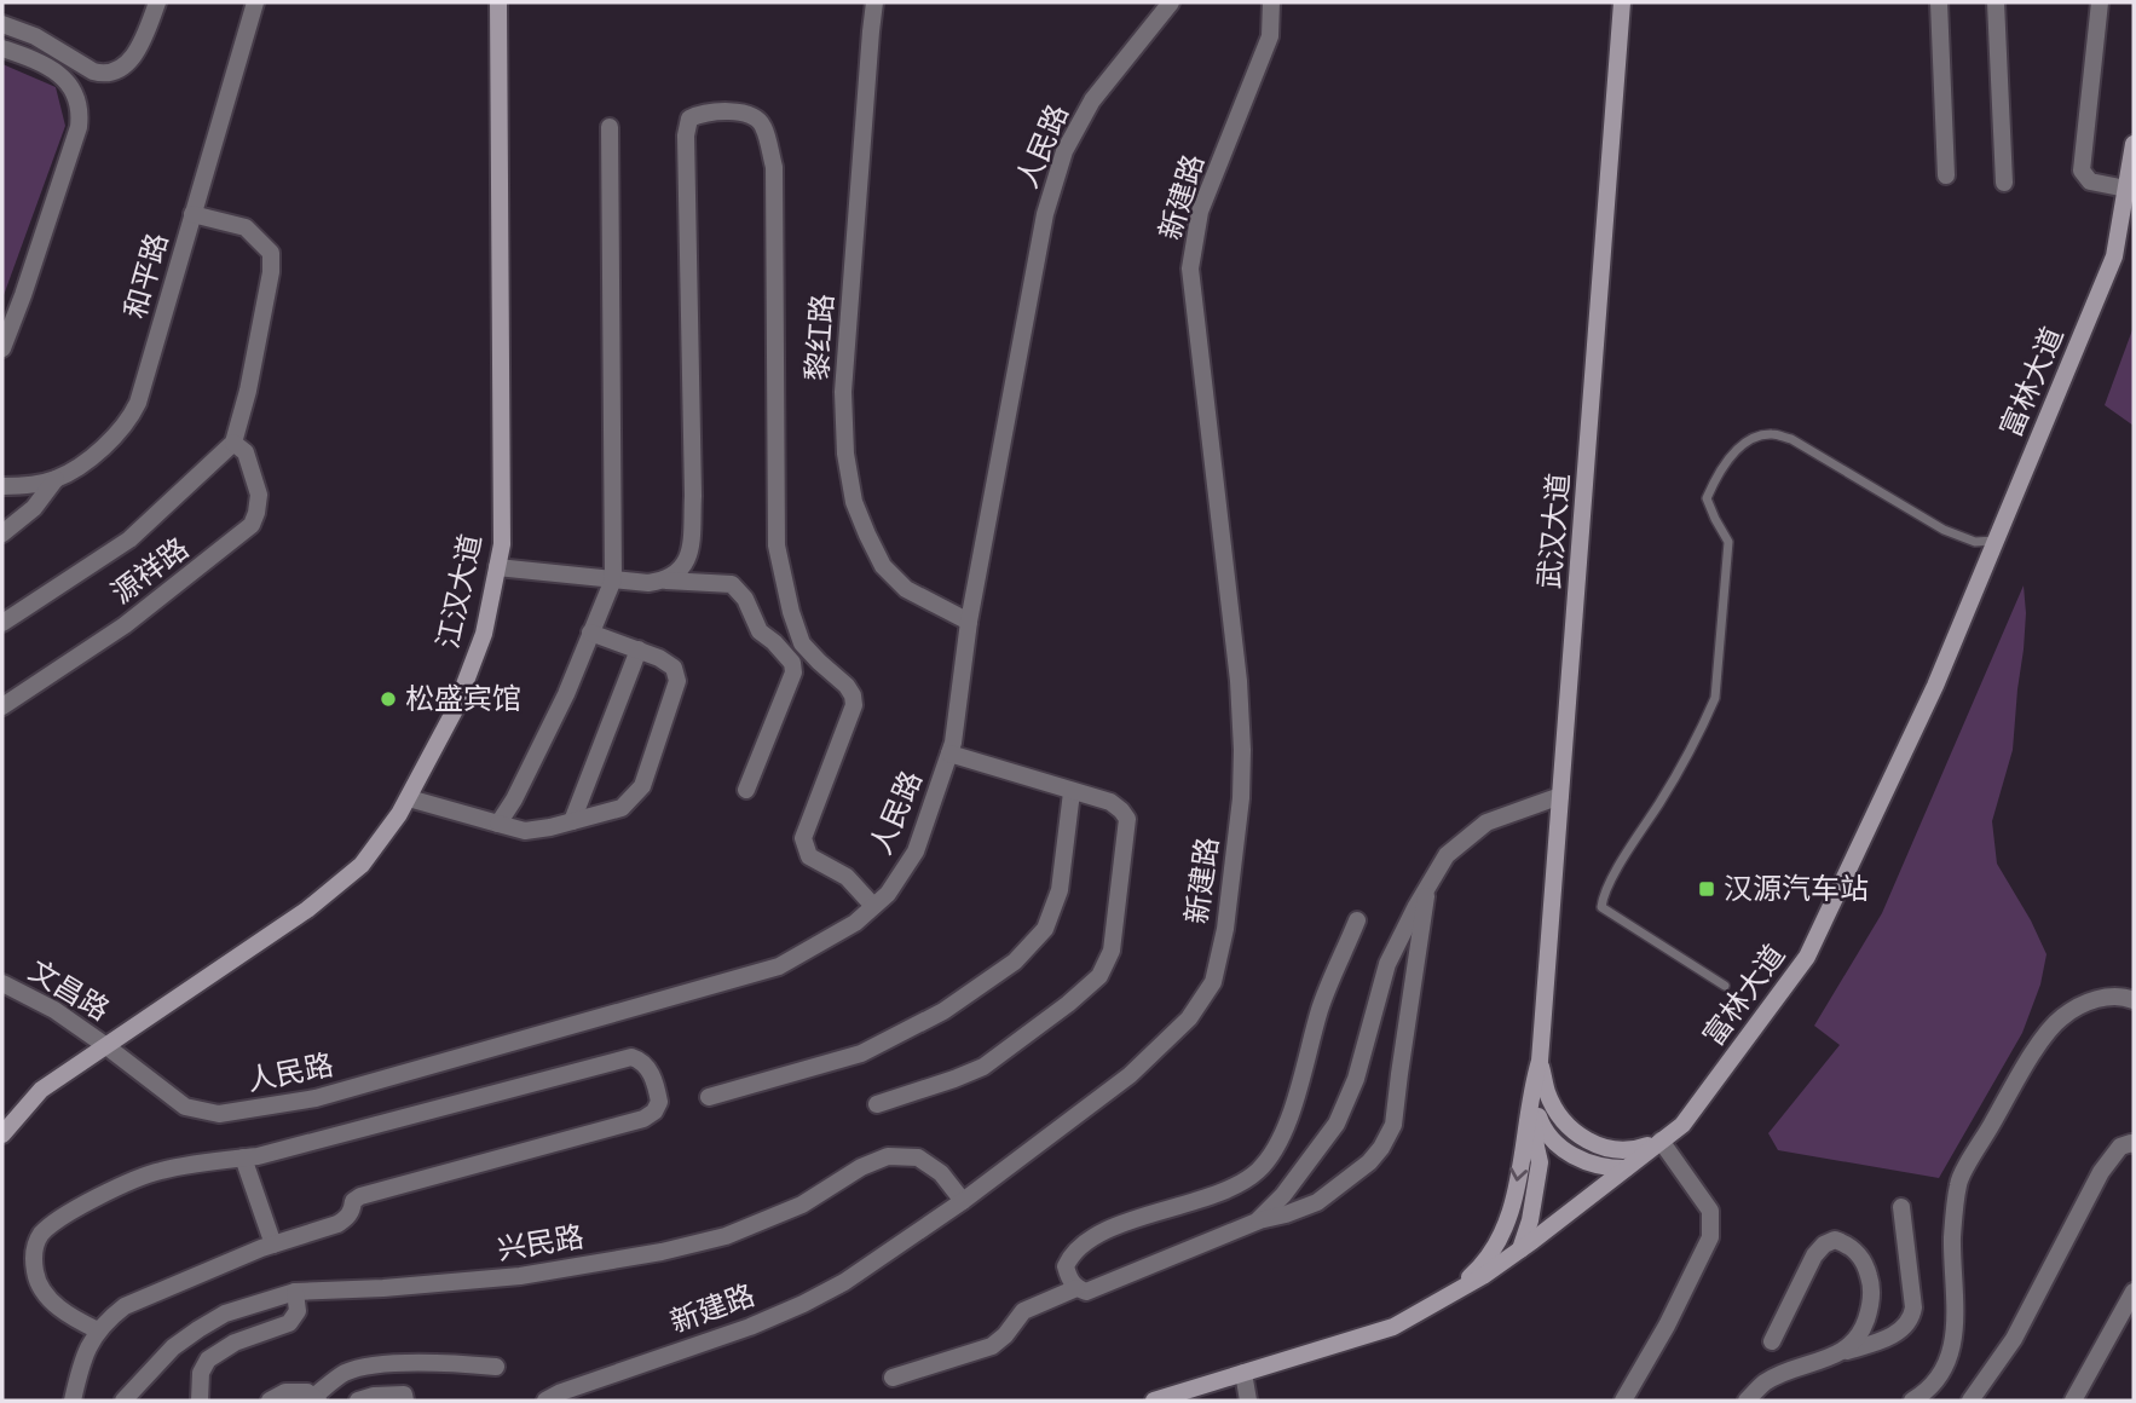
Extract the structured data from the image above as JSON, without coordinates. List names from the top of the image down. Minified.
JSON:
{"streets":{"main road":["富林大道","武汉大道","江汉大道"],"street":["人民路","新建路","和平路","黎红路","源祥路","文昌路","兴民路"]},"crossings":[["人民路","黎红路"],["人民路","江汉大道"],["人民路","文昌路"],["新建路","兴民路"],["江汉大道","文昌路"]],"places":{"other":["松盛宾馆"],"transit":["汉源汽车站"]}}
